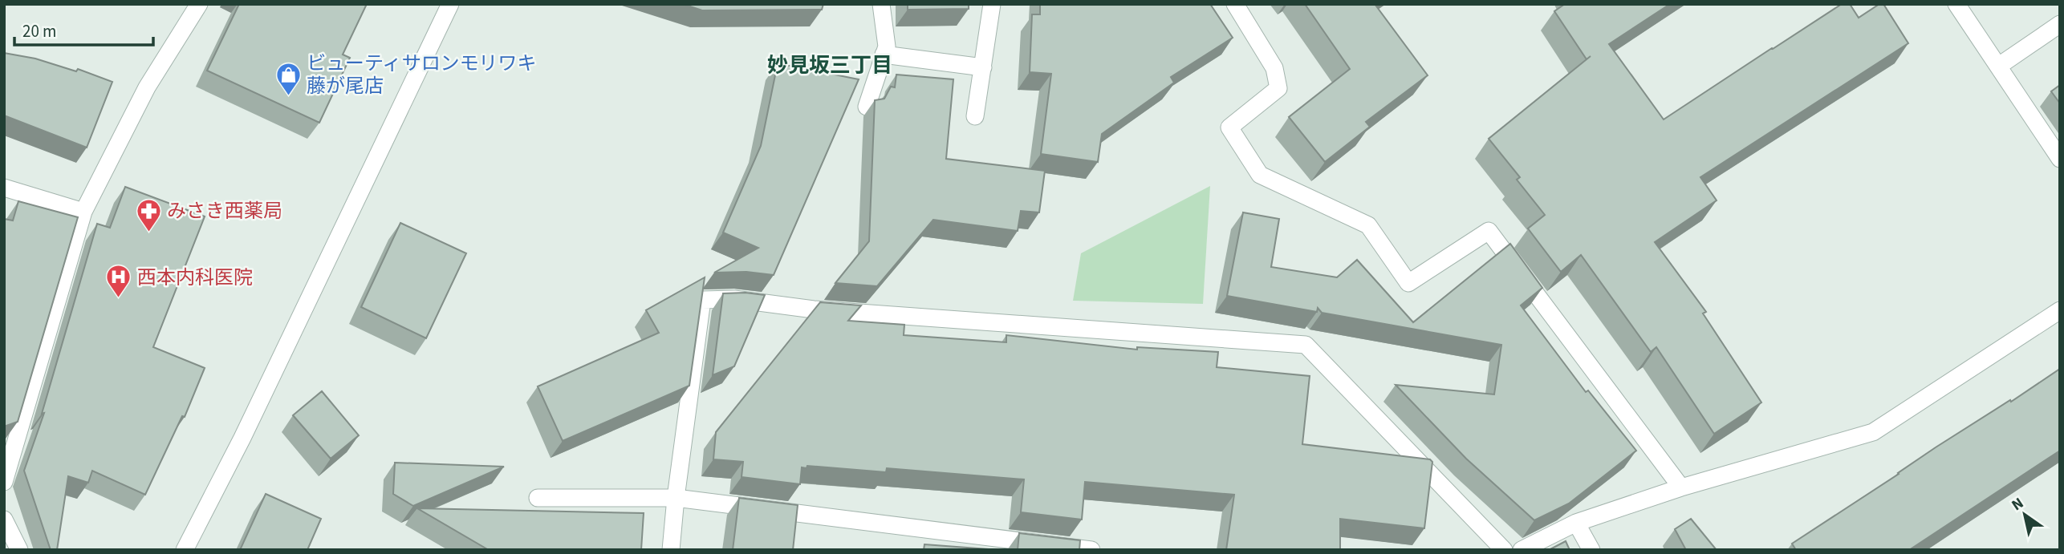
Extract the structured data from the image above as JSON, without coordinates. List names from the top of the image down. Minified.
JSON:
{"districts":["妙見坂三丁目"],"places":{"shop":["ビューティサロンモリワキ 藤が尾店"],"pharmacy":["みさき西薬局"],"hospital":["西本内科医院"]},"scale_bar":"20 m","north":"top left"}
